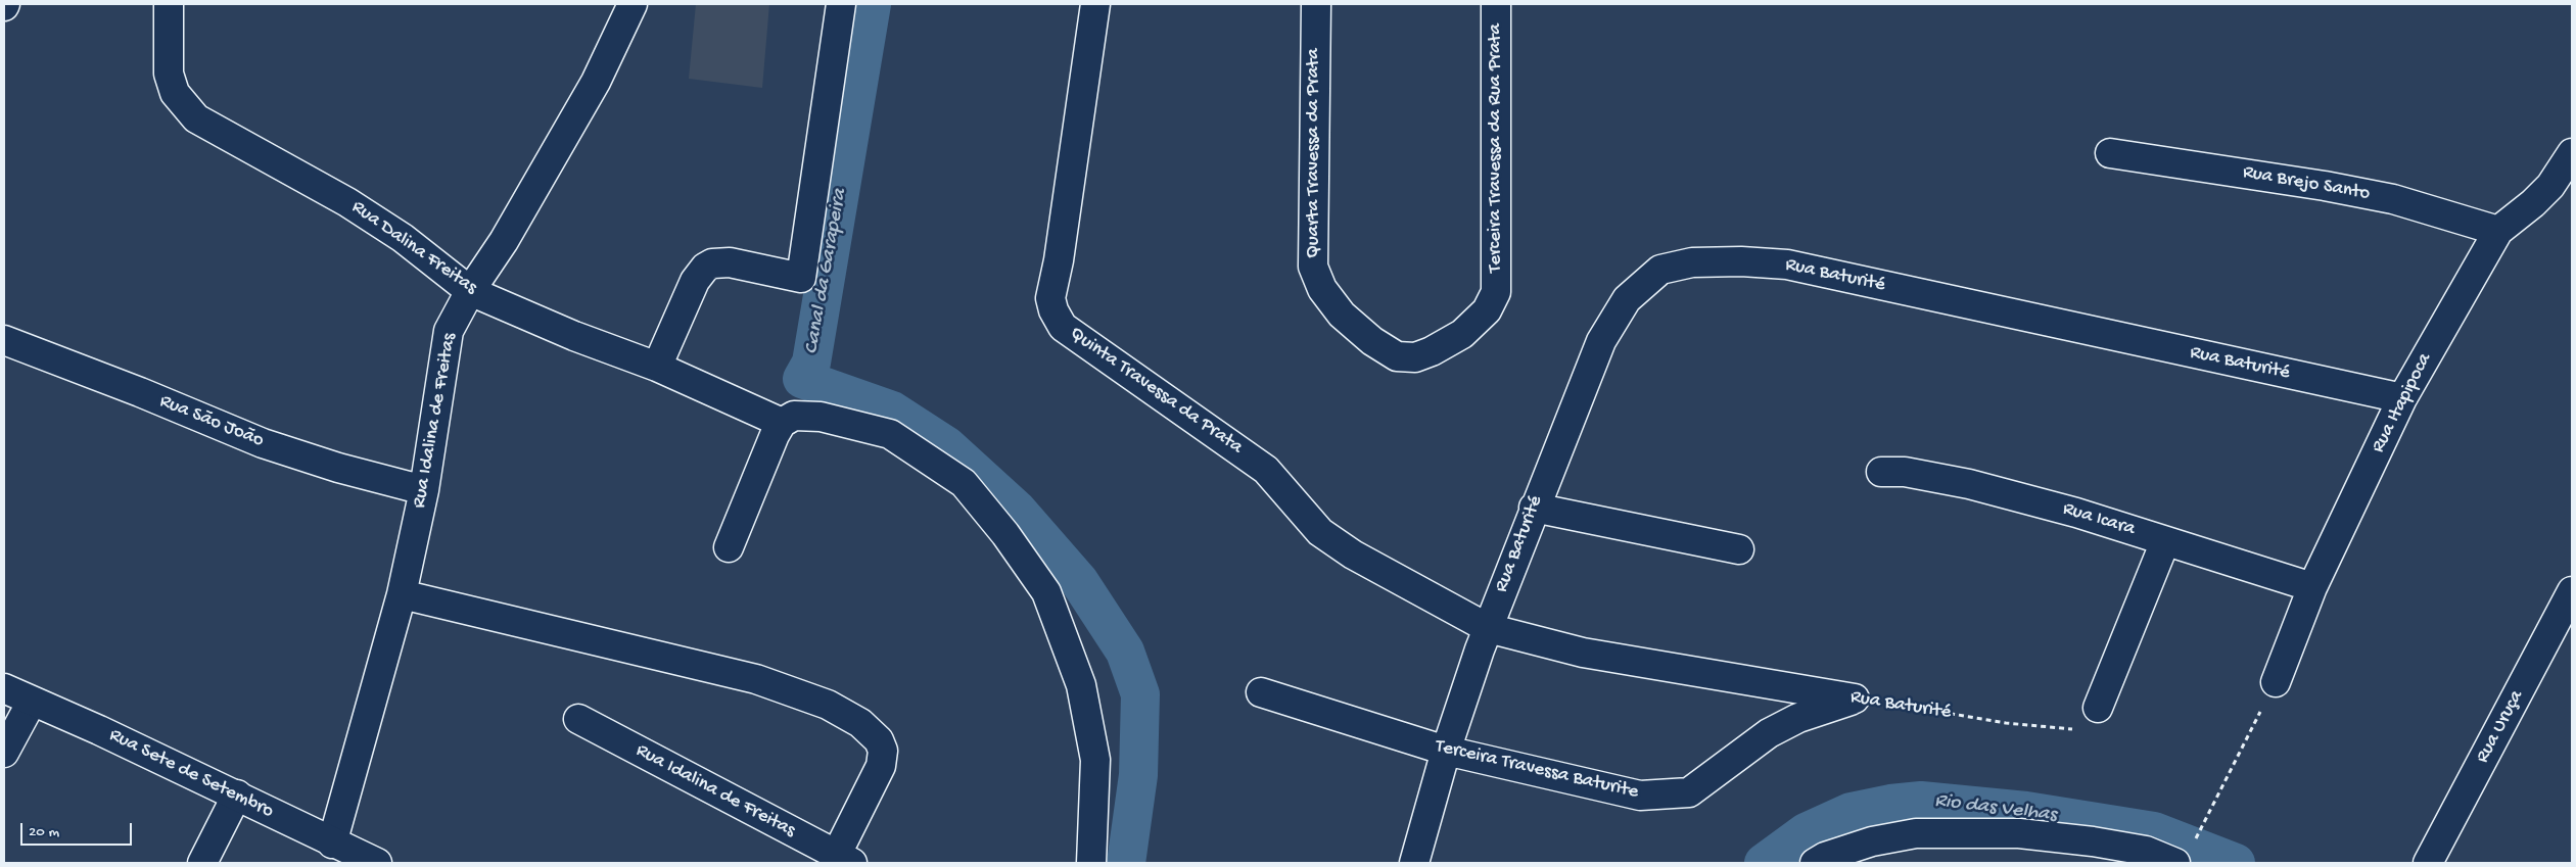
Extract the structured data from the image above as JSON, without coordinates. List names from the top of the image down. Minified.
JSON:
{"streets":{"street":["Terceira Travessa da Rua Prata","Quarta Travessa da Prata","Rua Brejo Santo","Rua Dalina Freitas","Rua Baturité","Quinta Travessa da Prata","Rua Itapipoca","Rua Idalina de Freitas","Rua São João","Rua Icara","Rua Uruça","Terceira Travessa Baturite","Rua Sete de Setembro"]},"crossings":[["Terceira Travessa da Rua Prata","Quarta Travessa da Prata"],["Rua Brejo Santo","Rua Itapipoca"],["Rua Dalina Freitas","Rua Idalina de Freitas"],["Rua Baturité","Quinta Travessa da Prata"],["Rua Baturité","Rua Itapipoca"],["Rua Baturité","Terceira Travessa Baturite"],["Rua Itapipoca","Rua Icara"],["Rua Idalina de Freitas","Rua São João"],["Rua Idalina de Freitas","Rua Sete de Setembro"]],"water":["Canal da Garapeira","Rio das Velhas"],"scale_bar":"20 m"}
